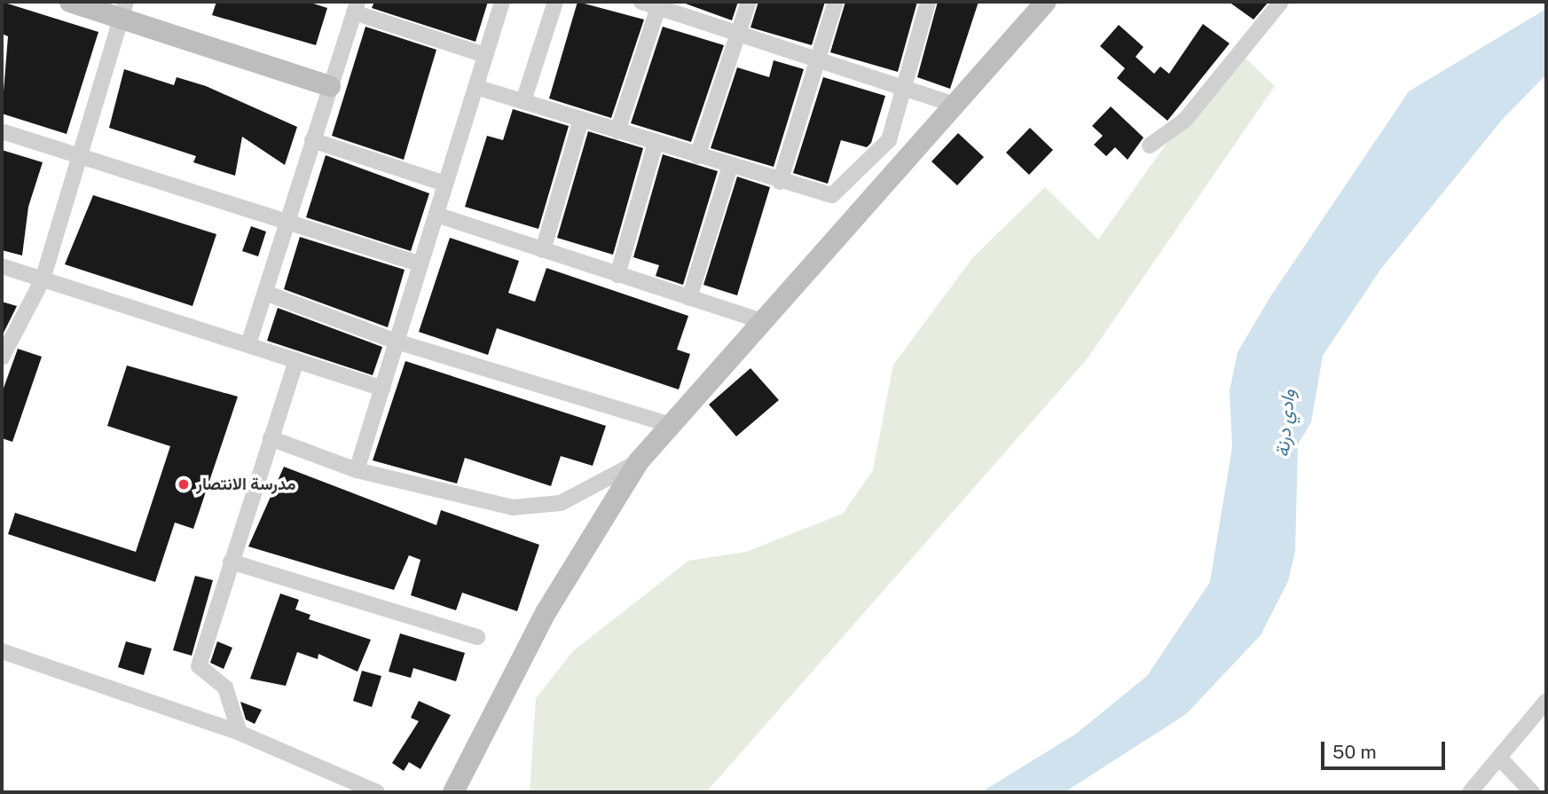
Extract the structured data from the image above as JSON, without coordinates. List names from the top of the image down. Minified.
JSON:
{"water":["وادي درنة"],"places":["مدرسة الانتصار"],"scale_bar":"50 m"}
